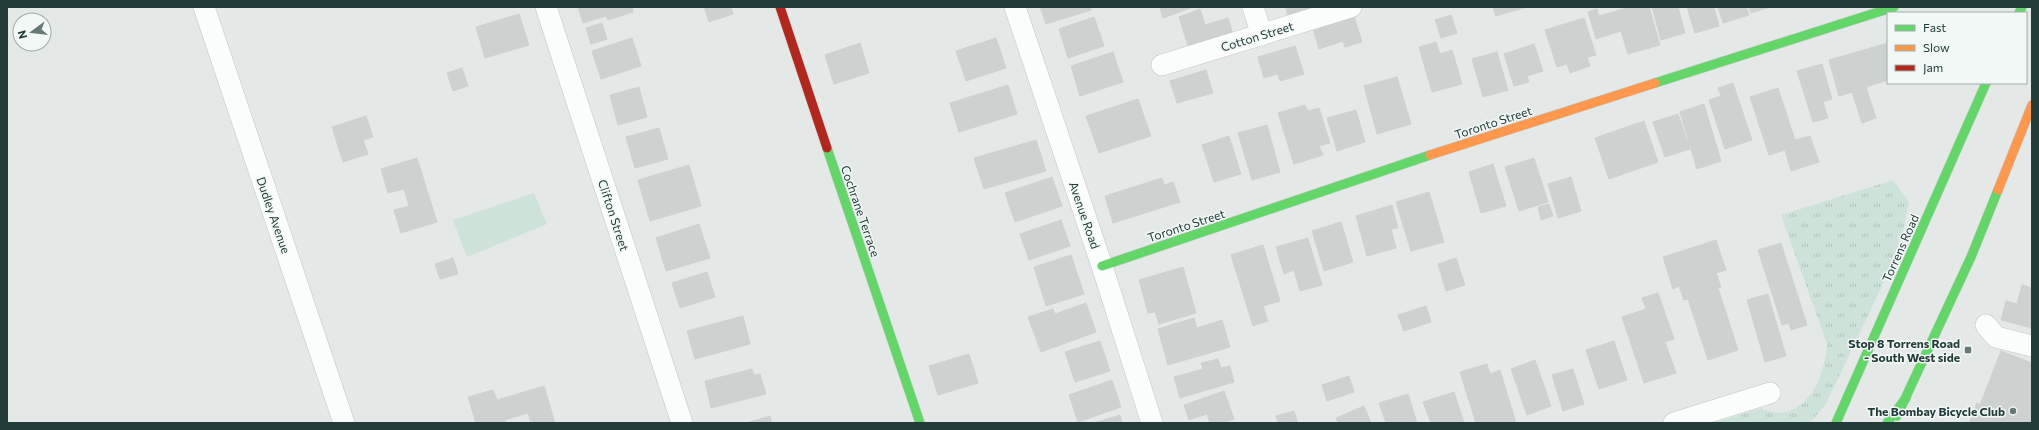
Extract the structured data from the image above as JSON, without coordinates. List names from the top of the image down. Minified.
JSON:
{"streets":{"street":["Cotton Street","Toronto Street","Cochrane Terrace","Dudley Avenue","Clifton Street","Avenue Road","Torrens Road"]},"crossings":[["Toronto Street","Avenue Road"]],"places":{"transit":["Stop 8 Torrens Road - South West side"],"other":["The Bombay Bicycle Club"]},"legend":["Fast","Slow","Jam"],"north":"left"}
